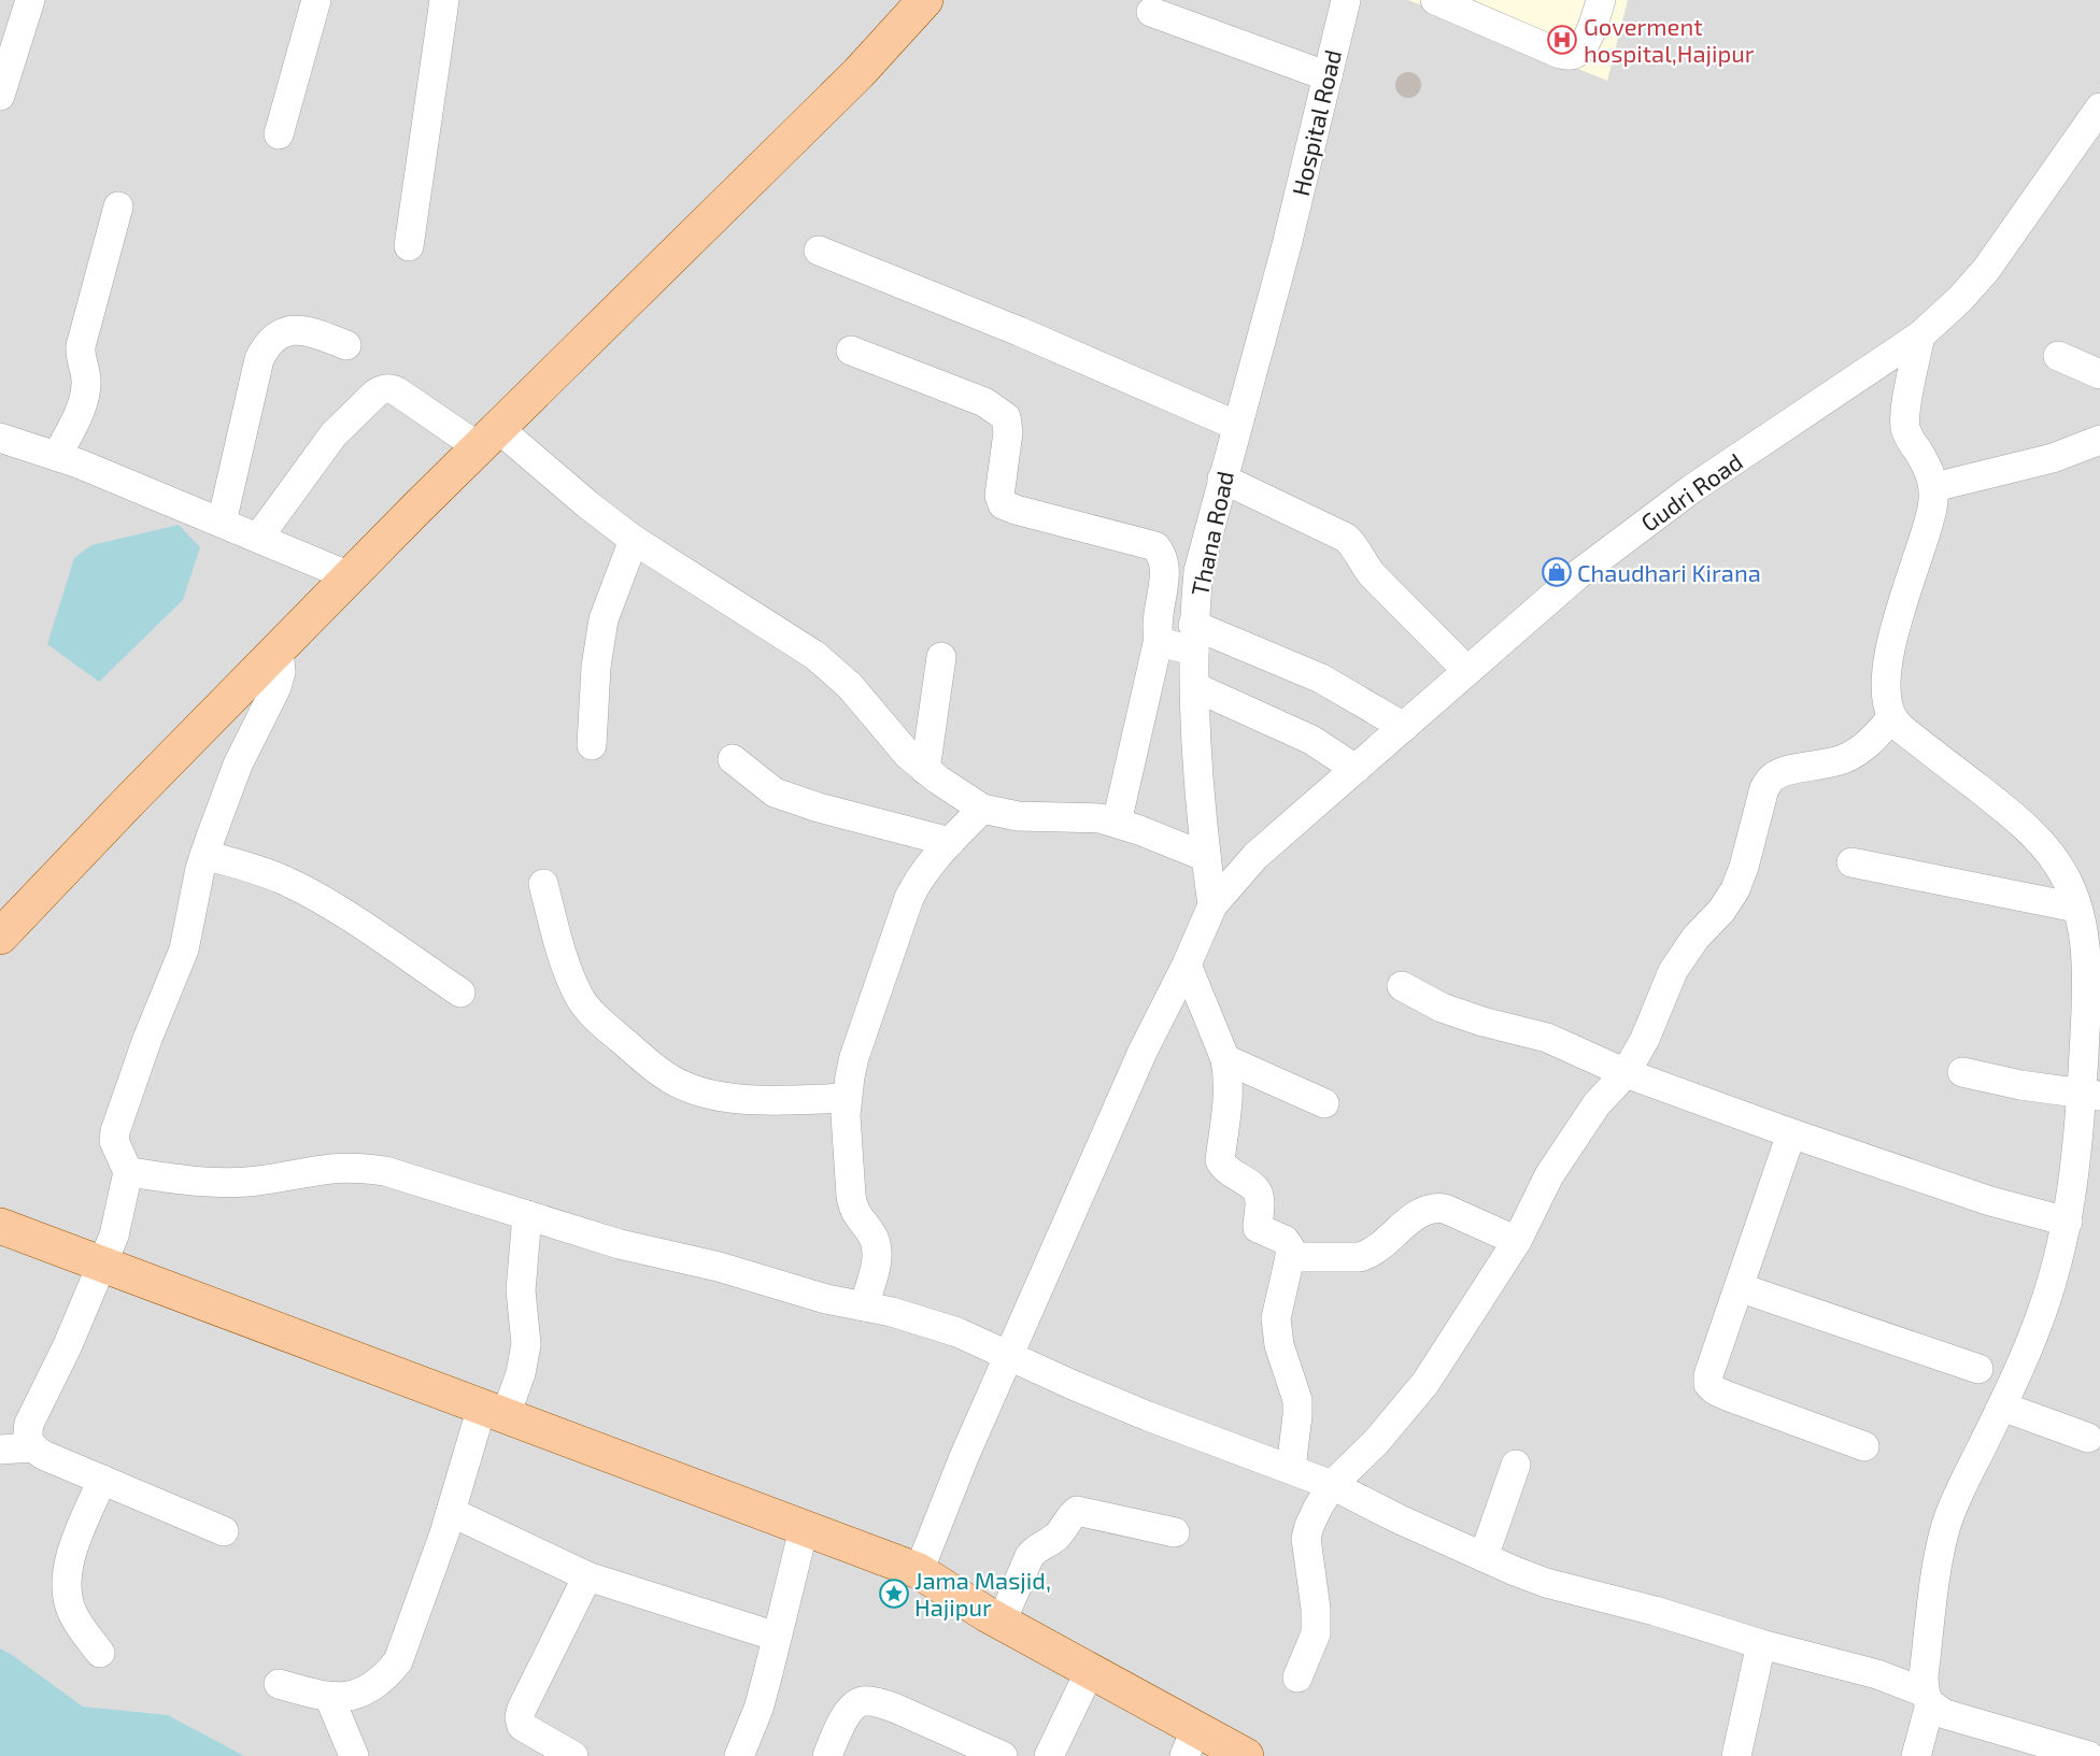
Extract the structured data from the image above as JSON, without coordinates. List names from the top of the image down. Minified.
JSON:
{"streets":{"street":["Hospital Road","Gudri Road","Thana Road"]},"crossings":[["Hospital Road","Thana Road"],["Gudri Road","Thana Road"]],"places":{"hospital":["Goverment hospital,Hajipur"],"shop":["Chaudhari Kirana"],"place":["Jama Masjid, Hajipur"]}}
